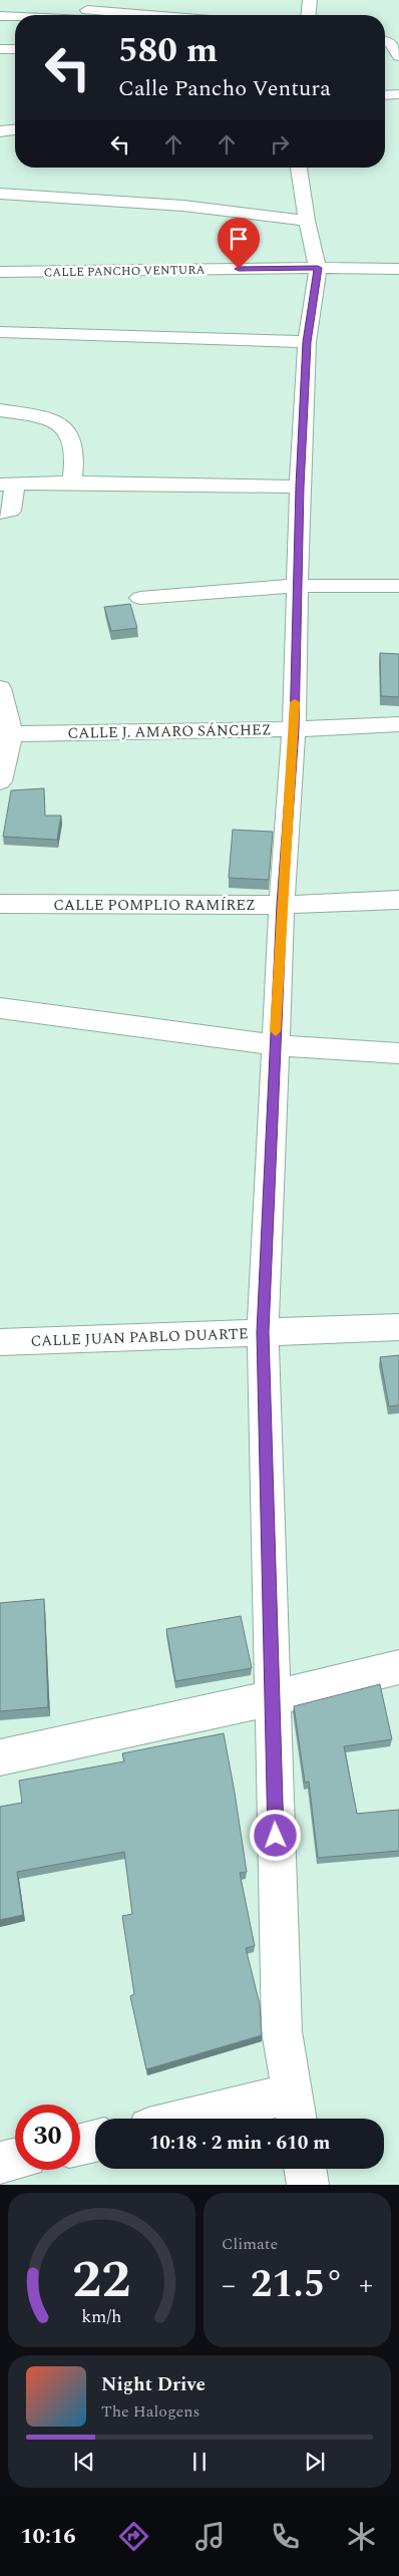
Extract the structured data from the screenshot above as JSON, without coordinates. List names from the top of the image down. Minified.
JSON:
{"streets":{"street":["CALLE PANCHO VENTURA","CALLE J. AMARO SÁNCHEZ","CALLE POMPLIO RAMÍREZ","CALLE JUAN PABLO DUARTE"]},"page":{"turn":["580 m","Calle Pancho Ventura"],"limit":"30","trip":"10:18 · 2 min · 610 m","tile":"Climate","heat":["−","21.5°","+"],"song":["Night Drive","The Halogens"],"tabs":"10:16","gauge":["22","km/h"]}}
